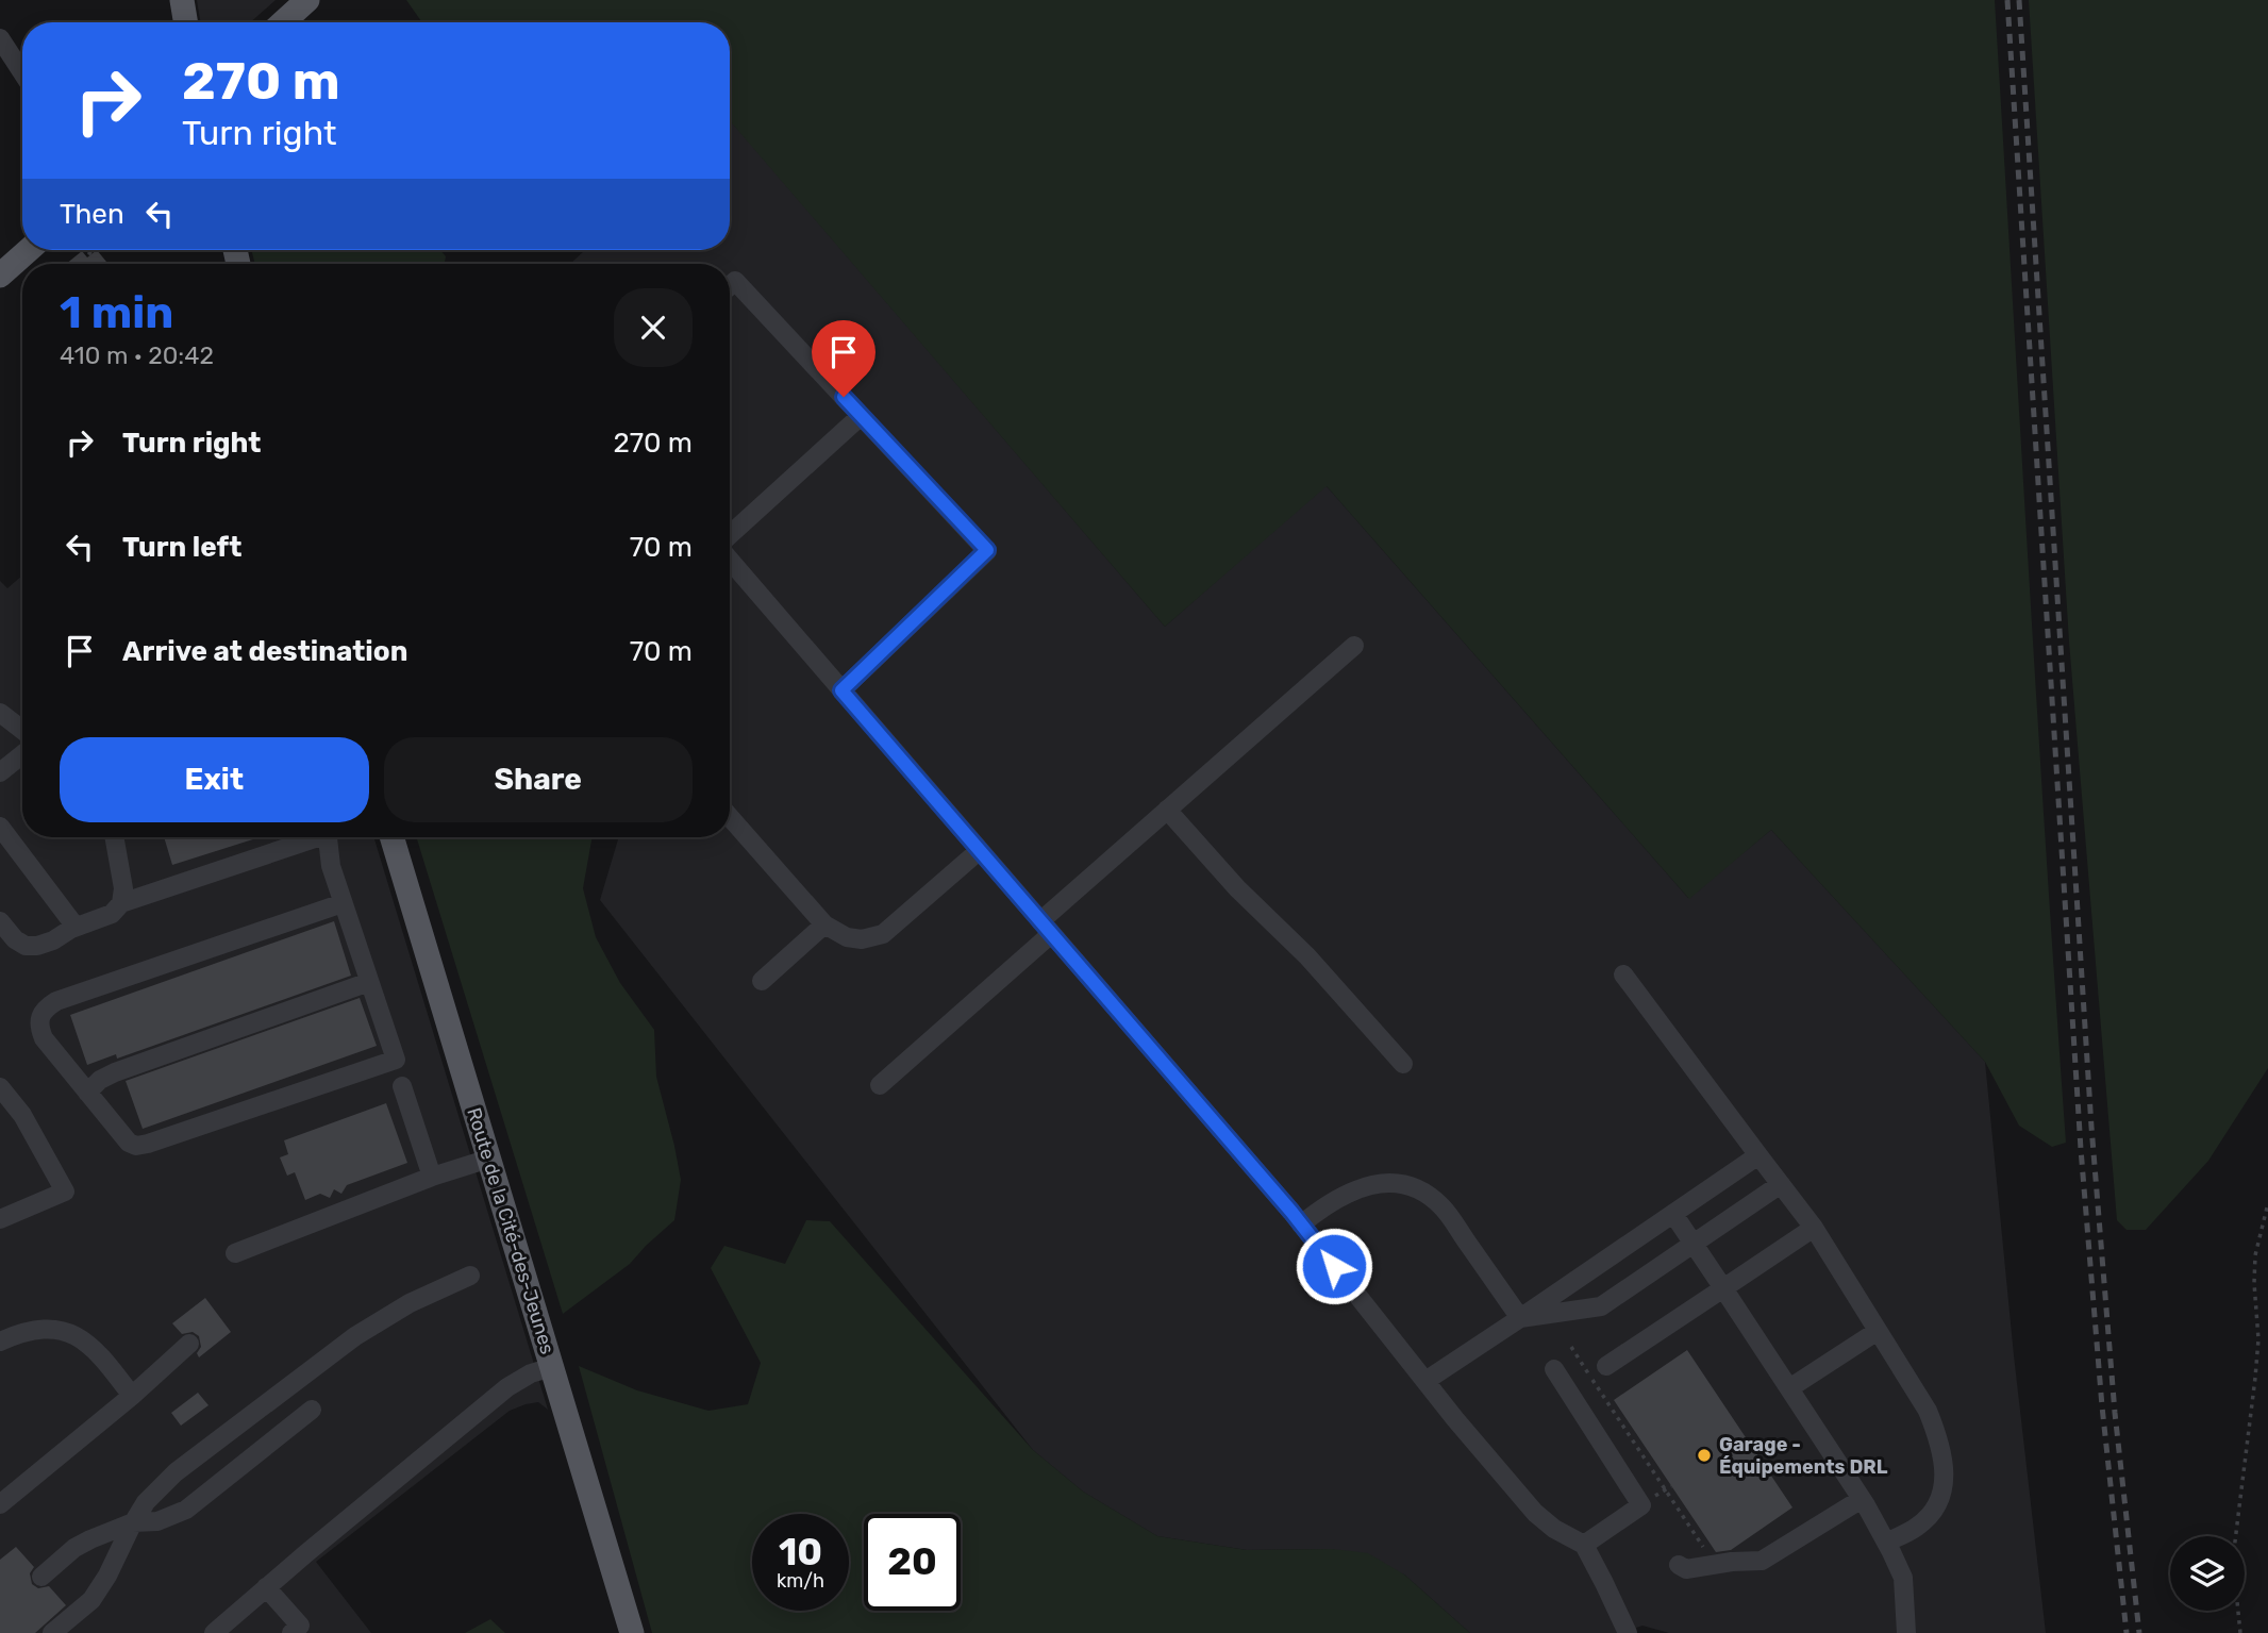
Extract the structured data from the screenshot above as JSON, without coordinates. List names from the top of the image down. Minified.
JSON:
{"streets":{"main road":["Route de la Cité-des-Jeunes"]},"places":["Garage - Équipements DRL"],"page":{"turn":["270 m","Turn right"],"then":"Then","heading":["1 min","410 m · 20:42"],"list":[{"name":"Turn right","value":"270 m"},{"name":"Turn left","value":"70 m"},{"name":"Arrive at destination","value":"70 m"}],"buttons":["Exit","Share"],"speed":"10 km/h","limit":"20"}}
